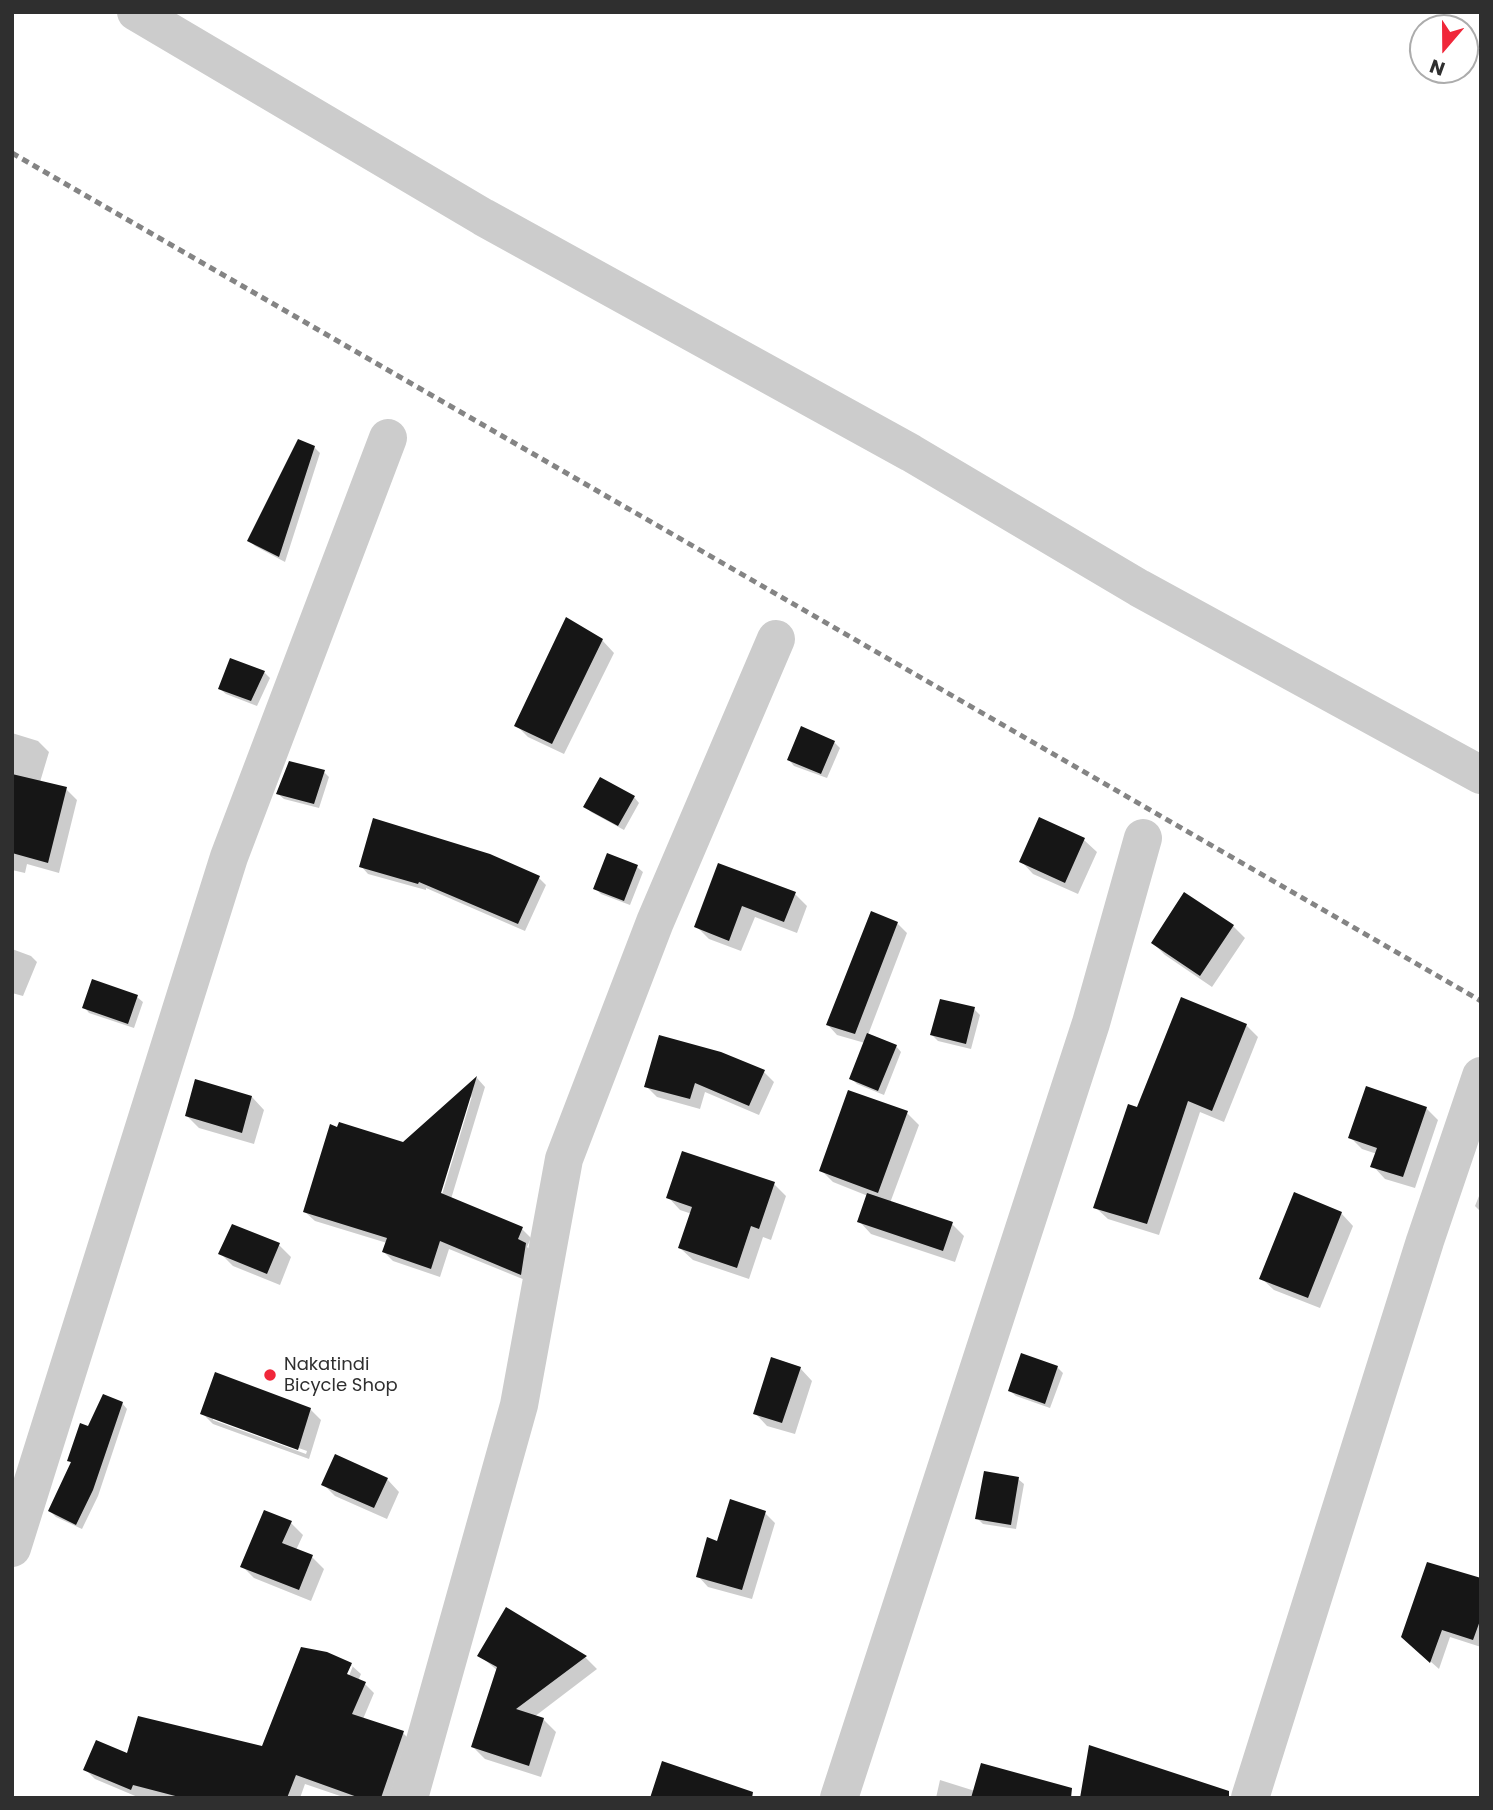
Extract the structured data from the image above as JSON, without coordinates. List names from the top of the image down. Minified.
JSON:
{"places":["Nakatindi Bicycle Shop"],"north":"bottom"}
